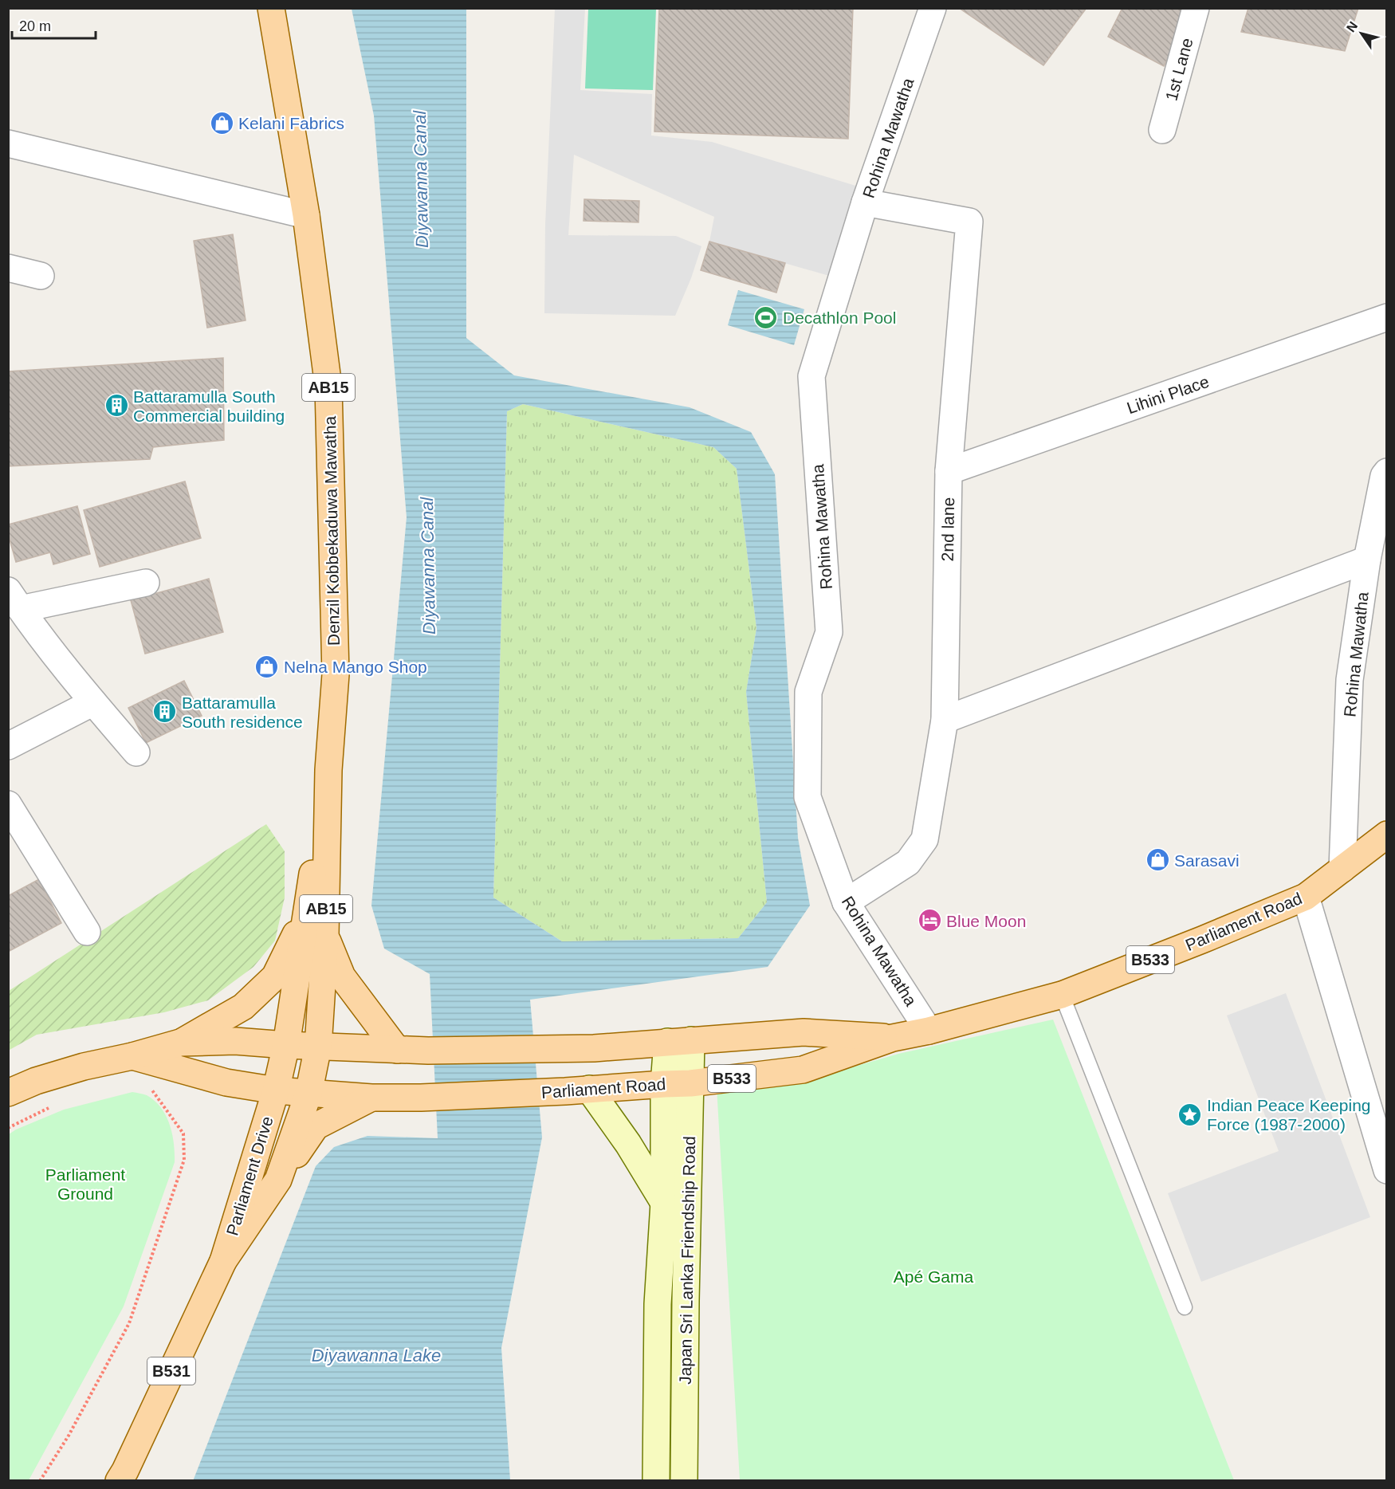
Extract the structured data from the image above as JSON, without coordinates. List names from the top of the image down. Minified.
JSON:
{"streets":{"main road":["AB15","Denzil Kobbekaduwa Mawatha","Parliament Road","B533","Parliament Drive","Japan Sri Lanka Friendship Road","B531"],"street":["1st Lane","Rohina Mawatha","Lihini Place","2nd lane"]},"crossings":[["Rohina Mawatha","2nd lane"],["Rohina Mawatha","Parliament Road"],["AB15","Denzil Kobbekaduwa Mawatha"],["AB15","Parliament Road"],["AB15","Parliament Drive"],["Lihini Place","2nd lane"],["Denzil Kobbekaduwa Mawatha","Parliament Road"],["Parliament Road","Parliament Drive"],["Parliament Road","Japan Sri Lanka Friendship Road"],["Parliament Road","B531"],["Parliament Drive","B531"]],"water":["Diyawanna Canal","Diyawanna Lake"],"parks":["Parliament Ground","Apé Gama"],"places":{"shop":["Kelani Fabrics","Nelna Mango Shop","Sarasavi"],"sports":["Decathlon Pool"],"building":["Battaramulla South Commercial building","Battaramulla South residence"],"hotel":["Blue Moon"],"place":["Indian Peace Keeping Force (1987-2000)"]},"scale_bar":"20 m","north":"top left"}
